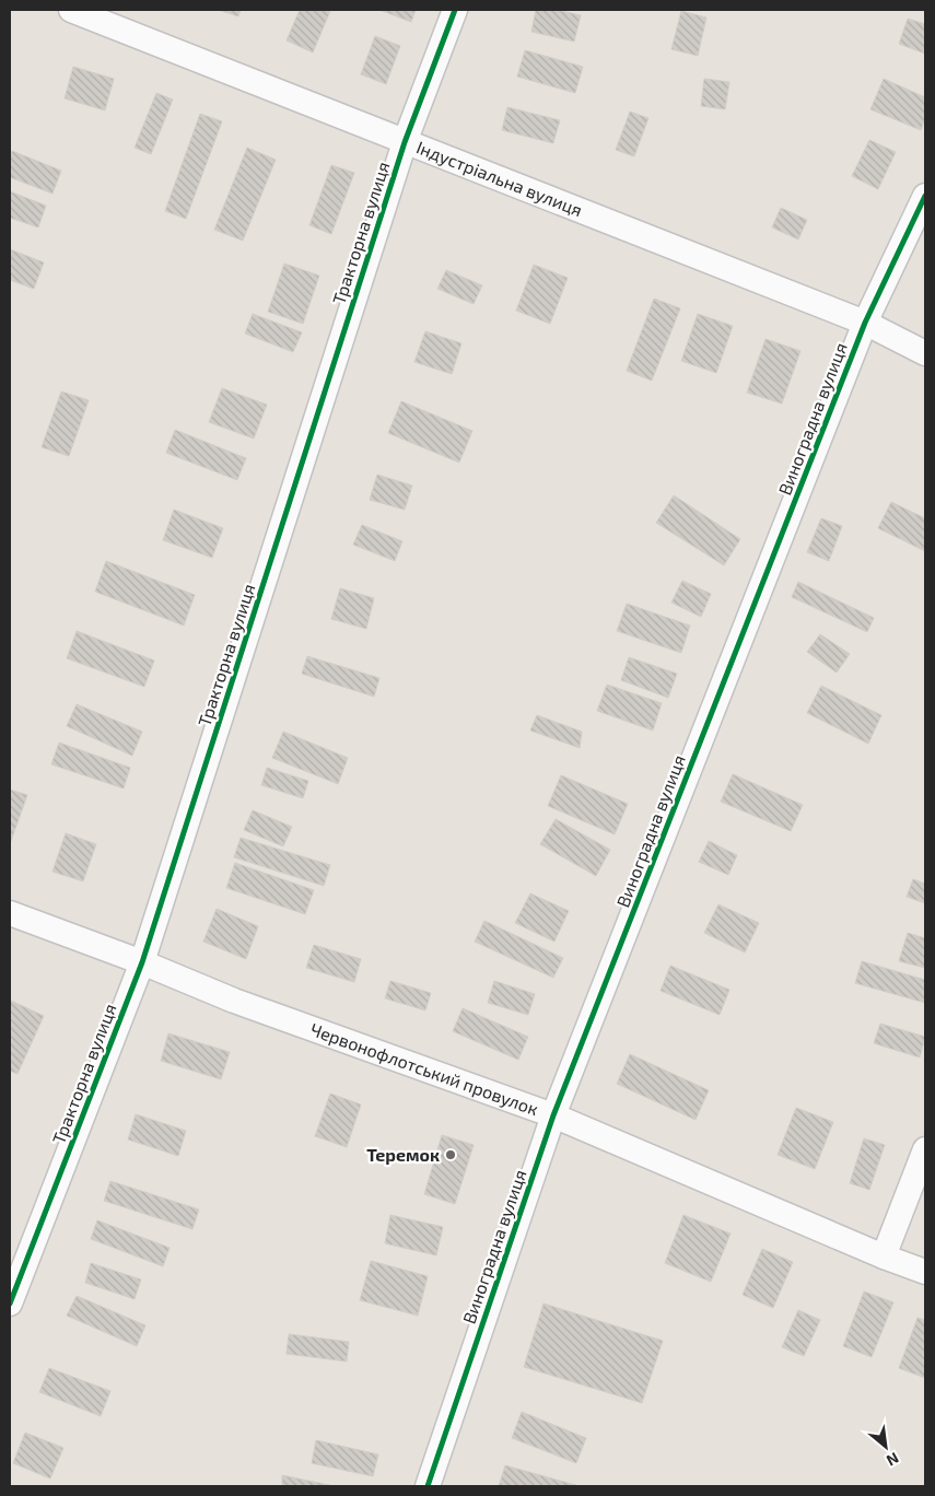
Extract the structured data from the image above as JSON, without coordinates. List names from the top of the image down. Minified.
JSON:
{"streets":{"street":["Індустріальна вулиця","Тракторна вулиця","Виноградна вулиця","Червонофлотський провулок"]},"crossings":[["Індустріальна вулиця","Тракторна вулиця"],["Індустріальна вулиця","Виноградна вулиця"],["Тракторна вулиця","Червонофлотський провулок"],["Виноградна вулиця","Червонофлотський провулок"]],"places":["Теремок"],"north":"bottom right"}
